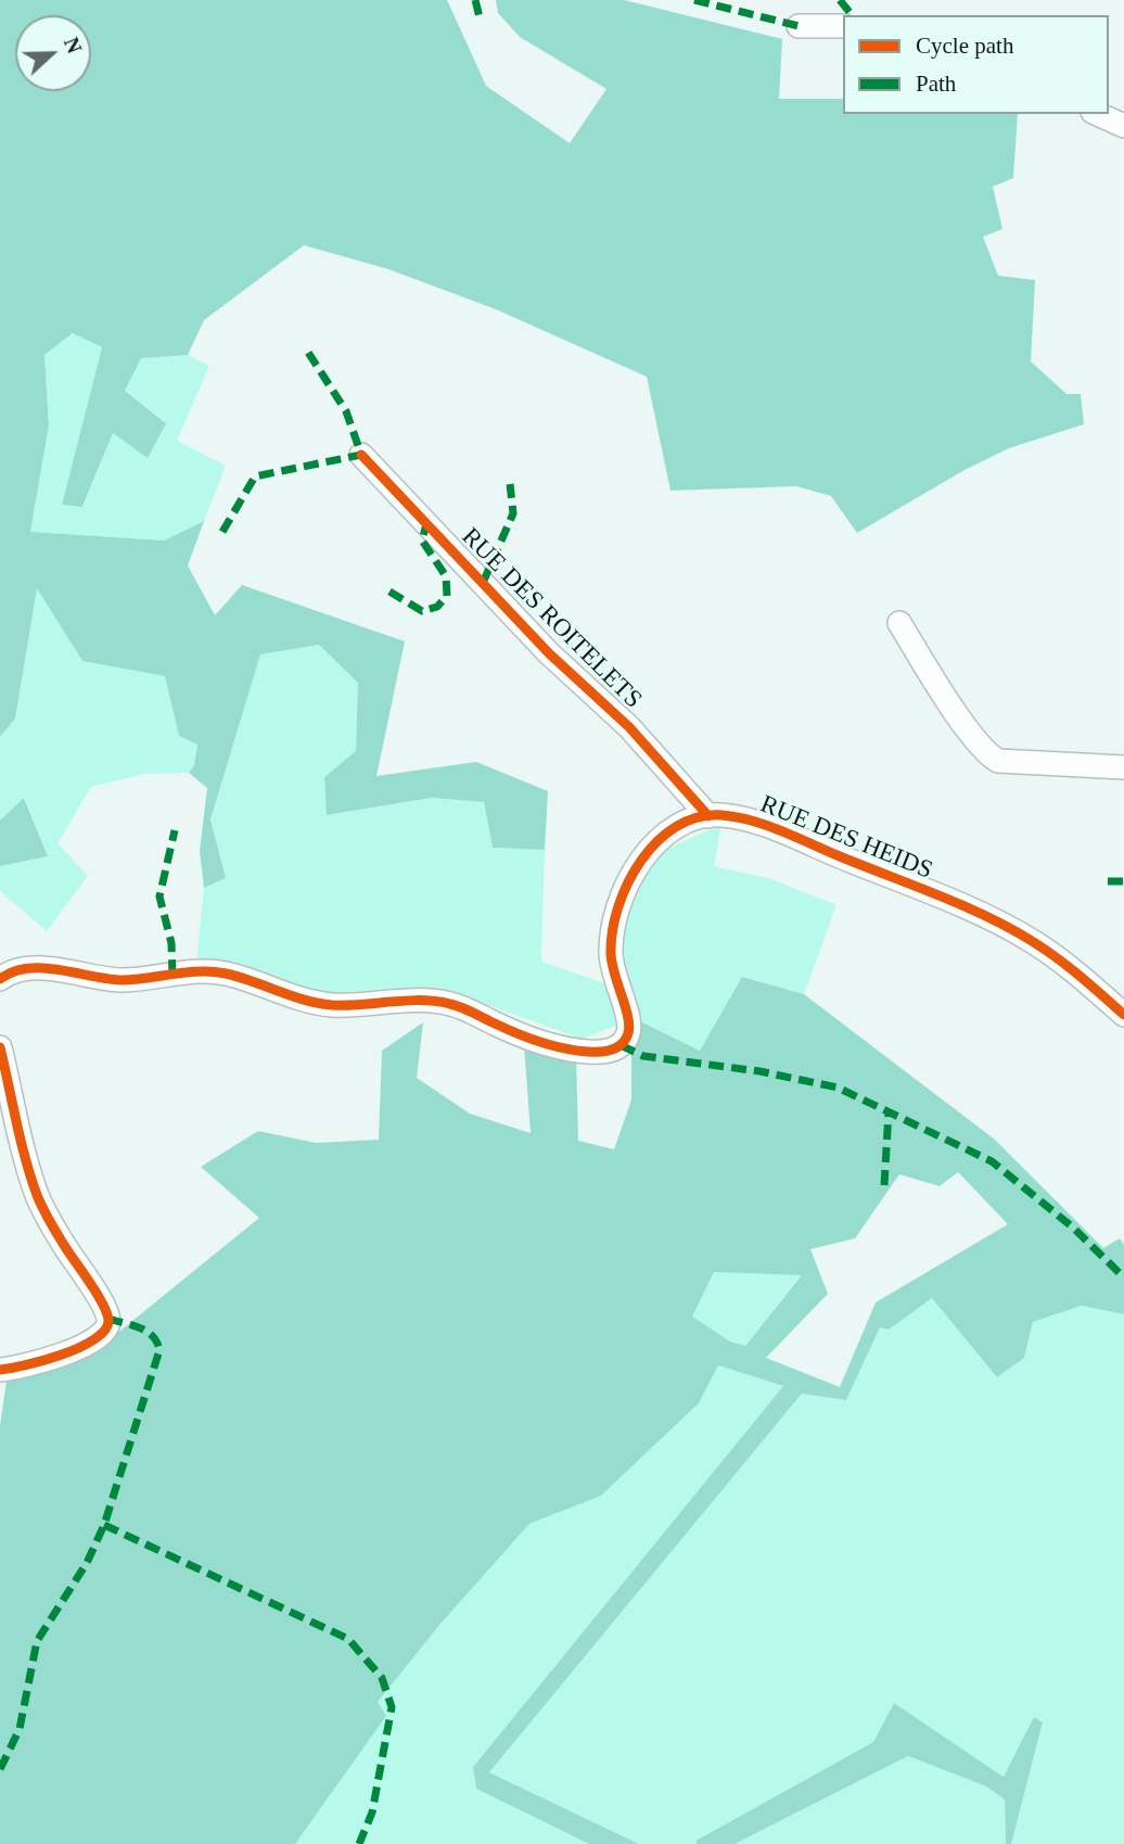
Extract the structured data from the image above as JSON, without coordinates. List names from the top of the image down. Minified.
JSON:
{"streets":{"street":["RUE DES ROITELETS","RUE DES HEIDS"]},"crossings":[["RUE DES ROITELETS","RUE DES HEIDS"]],"legend":["Cycle path","Path"],"north":"right"}
